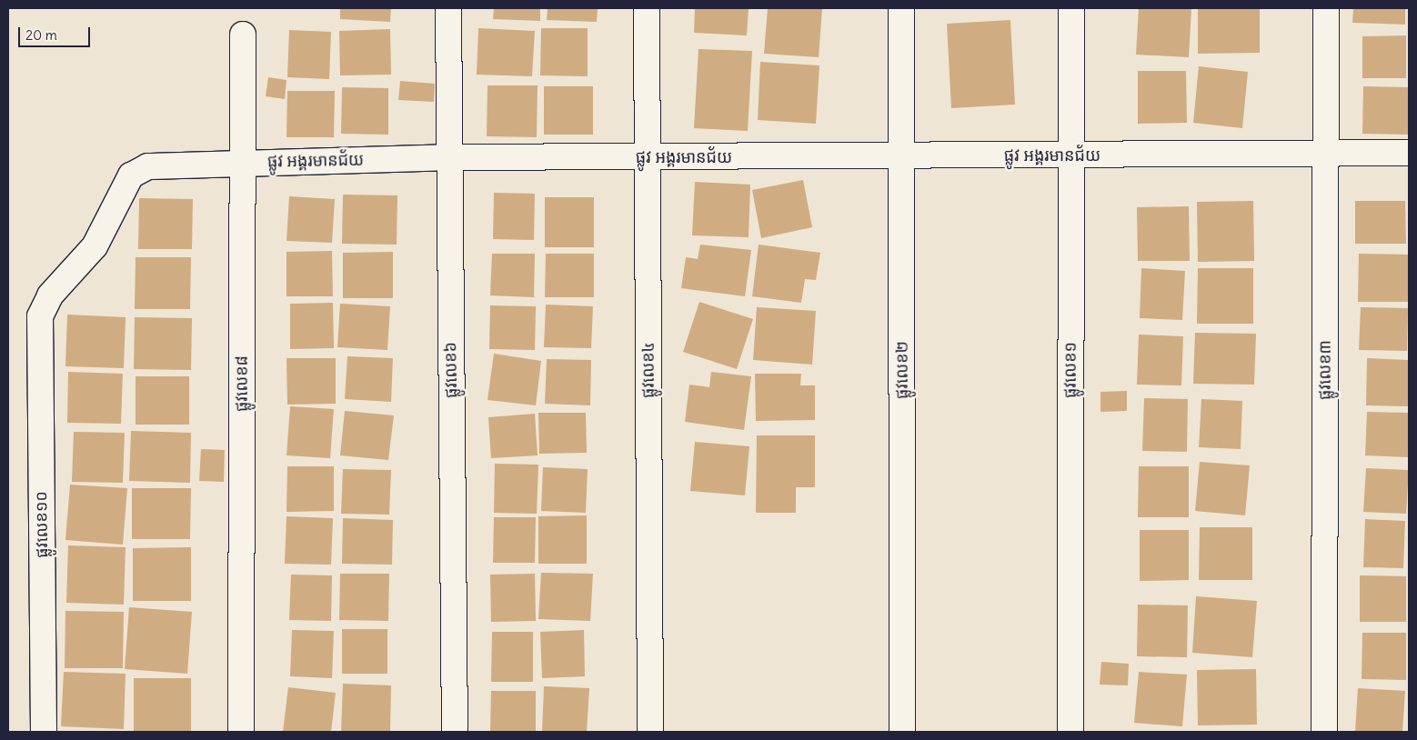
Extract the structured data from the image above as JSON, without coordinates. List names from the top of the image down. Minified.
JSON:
{"streets":{"street":["ផ្លូវ អង្គរមានជ័យ","ផ្លូវលេខ៦","ផ្លូវលេខ៤","ផ្លូវលេខ២","ផ្លូវលេខ១","ផ្លូវលេខ៣","ផ្លូវលេខ៨","ផ្លូវលេខ១០"]},"crossings":[["ផ្លូវ អង្គរមានជ័យ","ផ្លូវលេខ៦"],["ផ្លូវ អង្គរមានជ័យ","ផ្លូវលេខ៤"],["ផ្លូវ អង្គរមានជ័យ","ផ្លូវលេខ២"],["ផ្លូវ អង្គរមានជ័យ","ផ្លូវលេខ១"],["ផ្លូវ អង្គរមានជ័យ","ផ្លូវលេខ៣"],["ផ្លូវ អង្គរមានជ័យ","ផ្លូវលេខ៨"],["ផ្លូវ អង្គរមានជ័យ","ផ្លូវលេខ១០"]],"scale_bar":"20 m"}
